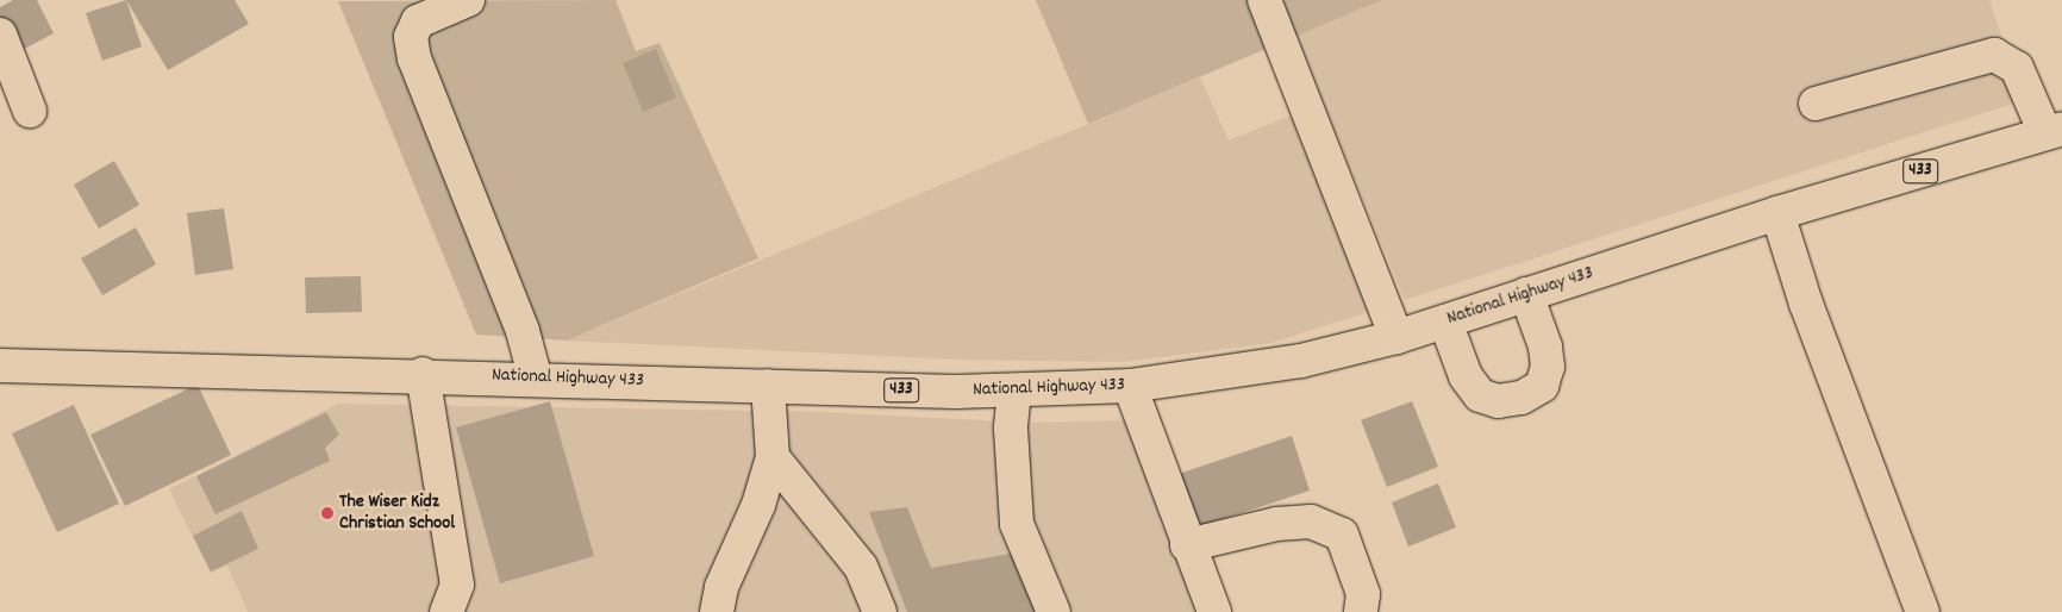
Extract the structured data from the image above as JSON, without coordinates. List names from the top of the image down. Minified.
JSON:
{"streets":{"main road":["433","National Highway 433"]},"places":["The Wiser Kidz Christian School"]}
